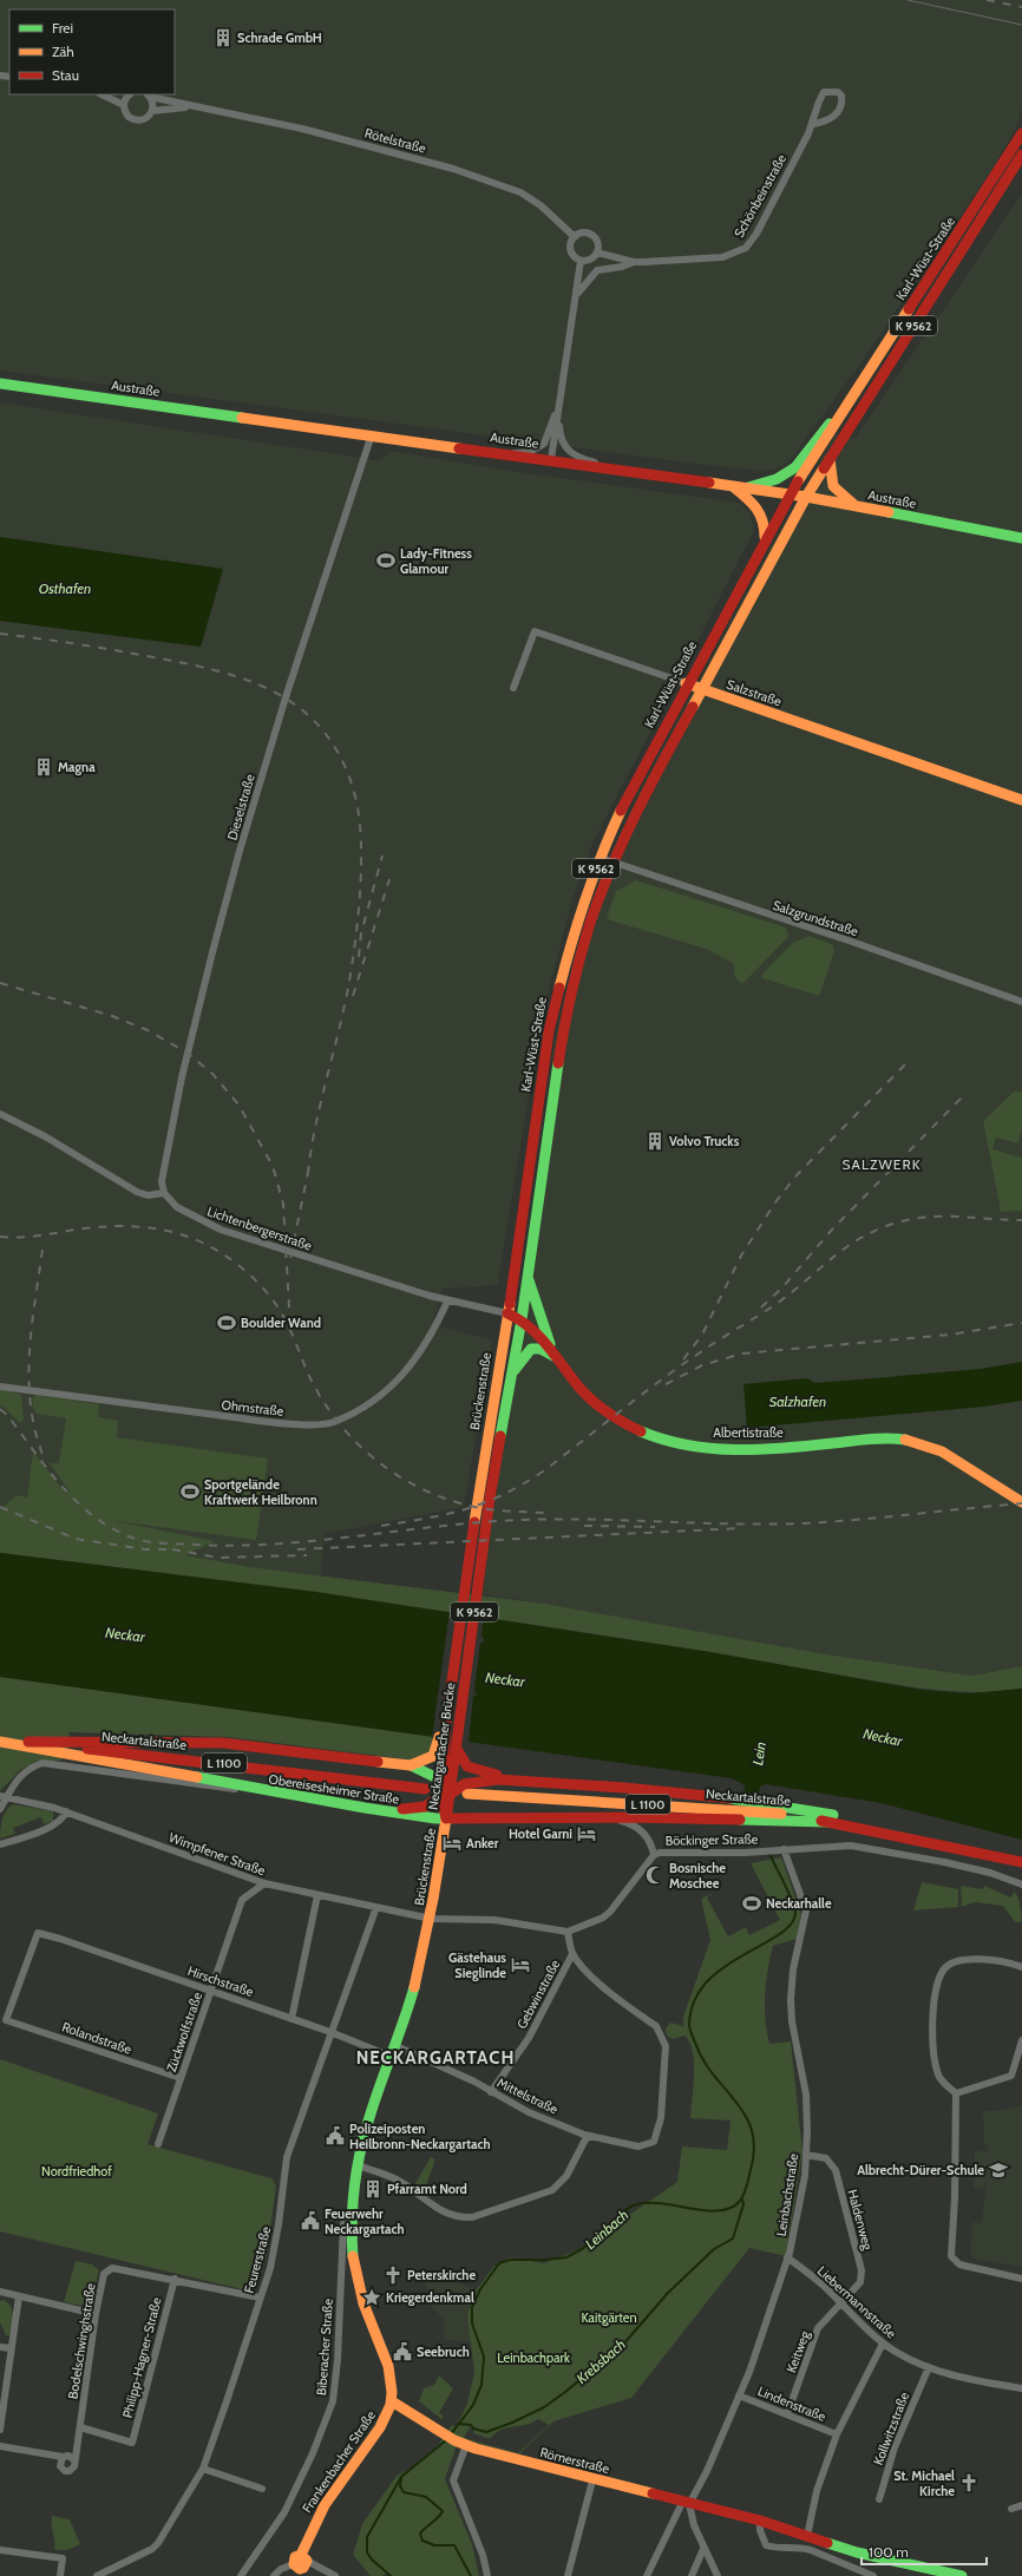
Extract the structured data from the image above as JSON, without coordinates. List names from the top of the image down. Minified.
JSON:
{"streets":{"main road":["Karl-Wüst-Straße","K 9562","Austraße","Salzstraße","Brückenstraße","Albertistraße","Neckartalstraße","Neckargartacher Brücke","L 1100","Obereisesheimer Straße","Römerstraße","Frankenbacher Straße"],"street":["Rötelstraße","Schönbeinstraße","Dieselstraße","Salzgrundstraße","Lichtenbergerstraße","Ohmstraße","Böckinger Straße","Wimpfener Straße","Hirschstraße","Gebwinstraße","Zückwolfstraße","Rolandstraße","Mittelstraße","Leinbachstraße","Haldenweg","Feurerstraße","Liebermannstraße","Bodelschwinghstraße","Biberacher Straße","Keitweg","Philipp-Hagner-Straße","Lindenstraße","Kollwitzstraße"]},"crossings":[["Rötelstraße","Schönbeinstraße"],["Karl-Wüst-Straße","K 9562"],["Karl-Wüst-Straße","Austraße"],["Karl-Wüst-Straße","Salzstraße"],["Karl-Wüst-Straße","Salzgrundstraße"],["Karl-Wüst-Straße","Lichtenbergerstraße"],["Karl-Wüst-Straße","Brückenstraße"],["Karl-Wüst-Straße","Albertistraße"],["K 9562","Albertistraße"],["K 9562","Neckargartacher Brücke"],["Austraße","Dieselstraße"],["Dieselstraße","Lichtenbergerstraße"],["Lichtenbergerstraße","Brückenstraße"],["Lichtenbergerstraße","Ohmstraße"],["Lichtenbergerstraße","Albertistraße"],["Brückenstraße","Albertistraße"],["Brückenstraße","Neckargartacher Brücke"],["Brückenstraße","Obereisesheimer Straße"],["Brückenstraße","Wimpfener Straße"],["Brückenstraße","Frankenbacher Straße"],["Neckargartacher Brücke","Obereisesheimer Straße"],["Obereisesheimer Straße","Böckinger Straße"],["Obereisesheimer Straße","Wimpfener Straße"],["Böckinger Straße","Leinbachstraße"],["Wimpfener Straße","Zückwolfstraße"],["Wimpfener Straße","Feurerstraße"],["Wimpfener Straße","Frankenbacher Straße"],["Hirschstraße","Zückwolfstraße"],["Hirschstraße","Rolandstraße"],["Hirschstraße","Feurerstraße"],["Hirschstraße","Frankenbacher Straße"],["Gebwinstraße","Mittelstraße"],["Zückwolfstraße","Rolandstraße"],["Mittelstraße","Frankenbacher Straße"],["Leinbachstraße","Haldenweg"],["Leinbachstraße","Liebermannstraße"],["Leinbachstraße","Lindenstraße"],["Leinbachstraße","Römerstraße"],["Haldenweg","Liebermannstraße"],["Haldenweg","Keitweg"],["Feurerstraße","Bodelschwinghstraße"],["Liebermannstraße","Keitweg"],["Liebermannstraße","Kollwitzstraße"],["Bodelschwinghstraße","Philipp-Hagner-Straße"],["Biberacher Straße","Frankenbacher Straße"],["Keitweg","Lindenstraße"],["Römerstraße","Frankenbacher Straße"]],"districts":["SALZWERK","NECKARGARTACH"],"water":["Osthafen","Salzhafen","Neckar","Lein","Leinbach","Krebsbach"],"parks":["Nordfriedhof","Kaitgärten","Leinbachpark"],"places":{"building":["Schrade GmbH","Magna","Volvo Trucks","Pfarramt Nord"],"sports":["Lady-Fitness Glamour","Boulder Wand","Sportgelände Kraftwerk Heilbronn","Neckarhalle"],"hotel":["Hotel Garni","Anker","Gästehaus Sieglinde"],"mosque":["Bosnische Moschee"],"public building":["Polizeiposten Heilbronn-Neckargartach","Feuerwehr Neckargartach","Seebruch"],"school or university":["Albrecht-Dürer-Schule"],"church":["Peterskirche","St. Michael Kirche"],"place":["Kriegerdenkmal"]},"legend":["Frei","Zäh","Stau"],"scale_bar":"100 m"}
